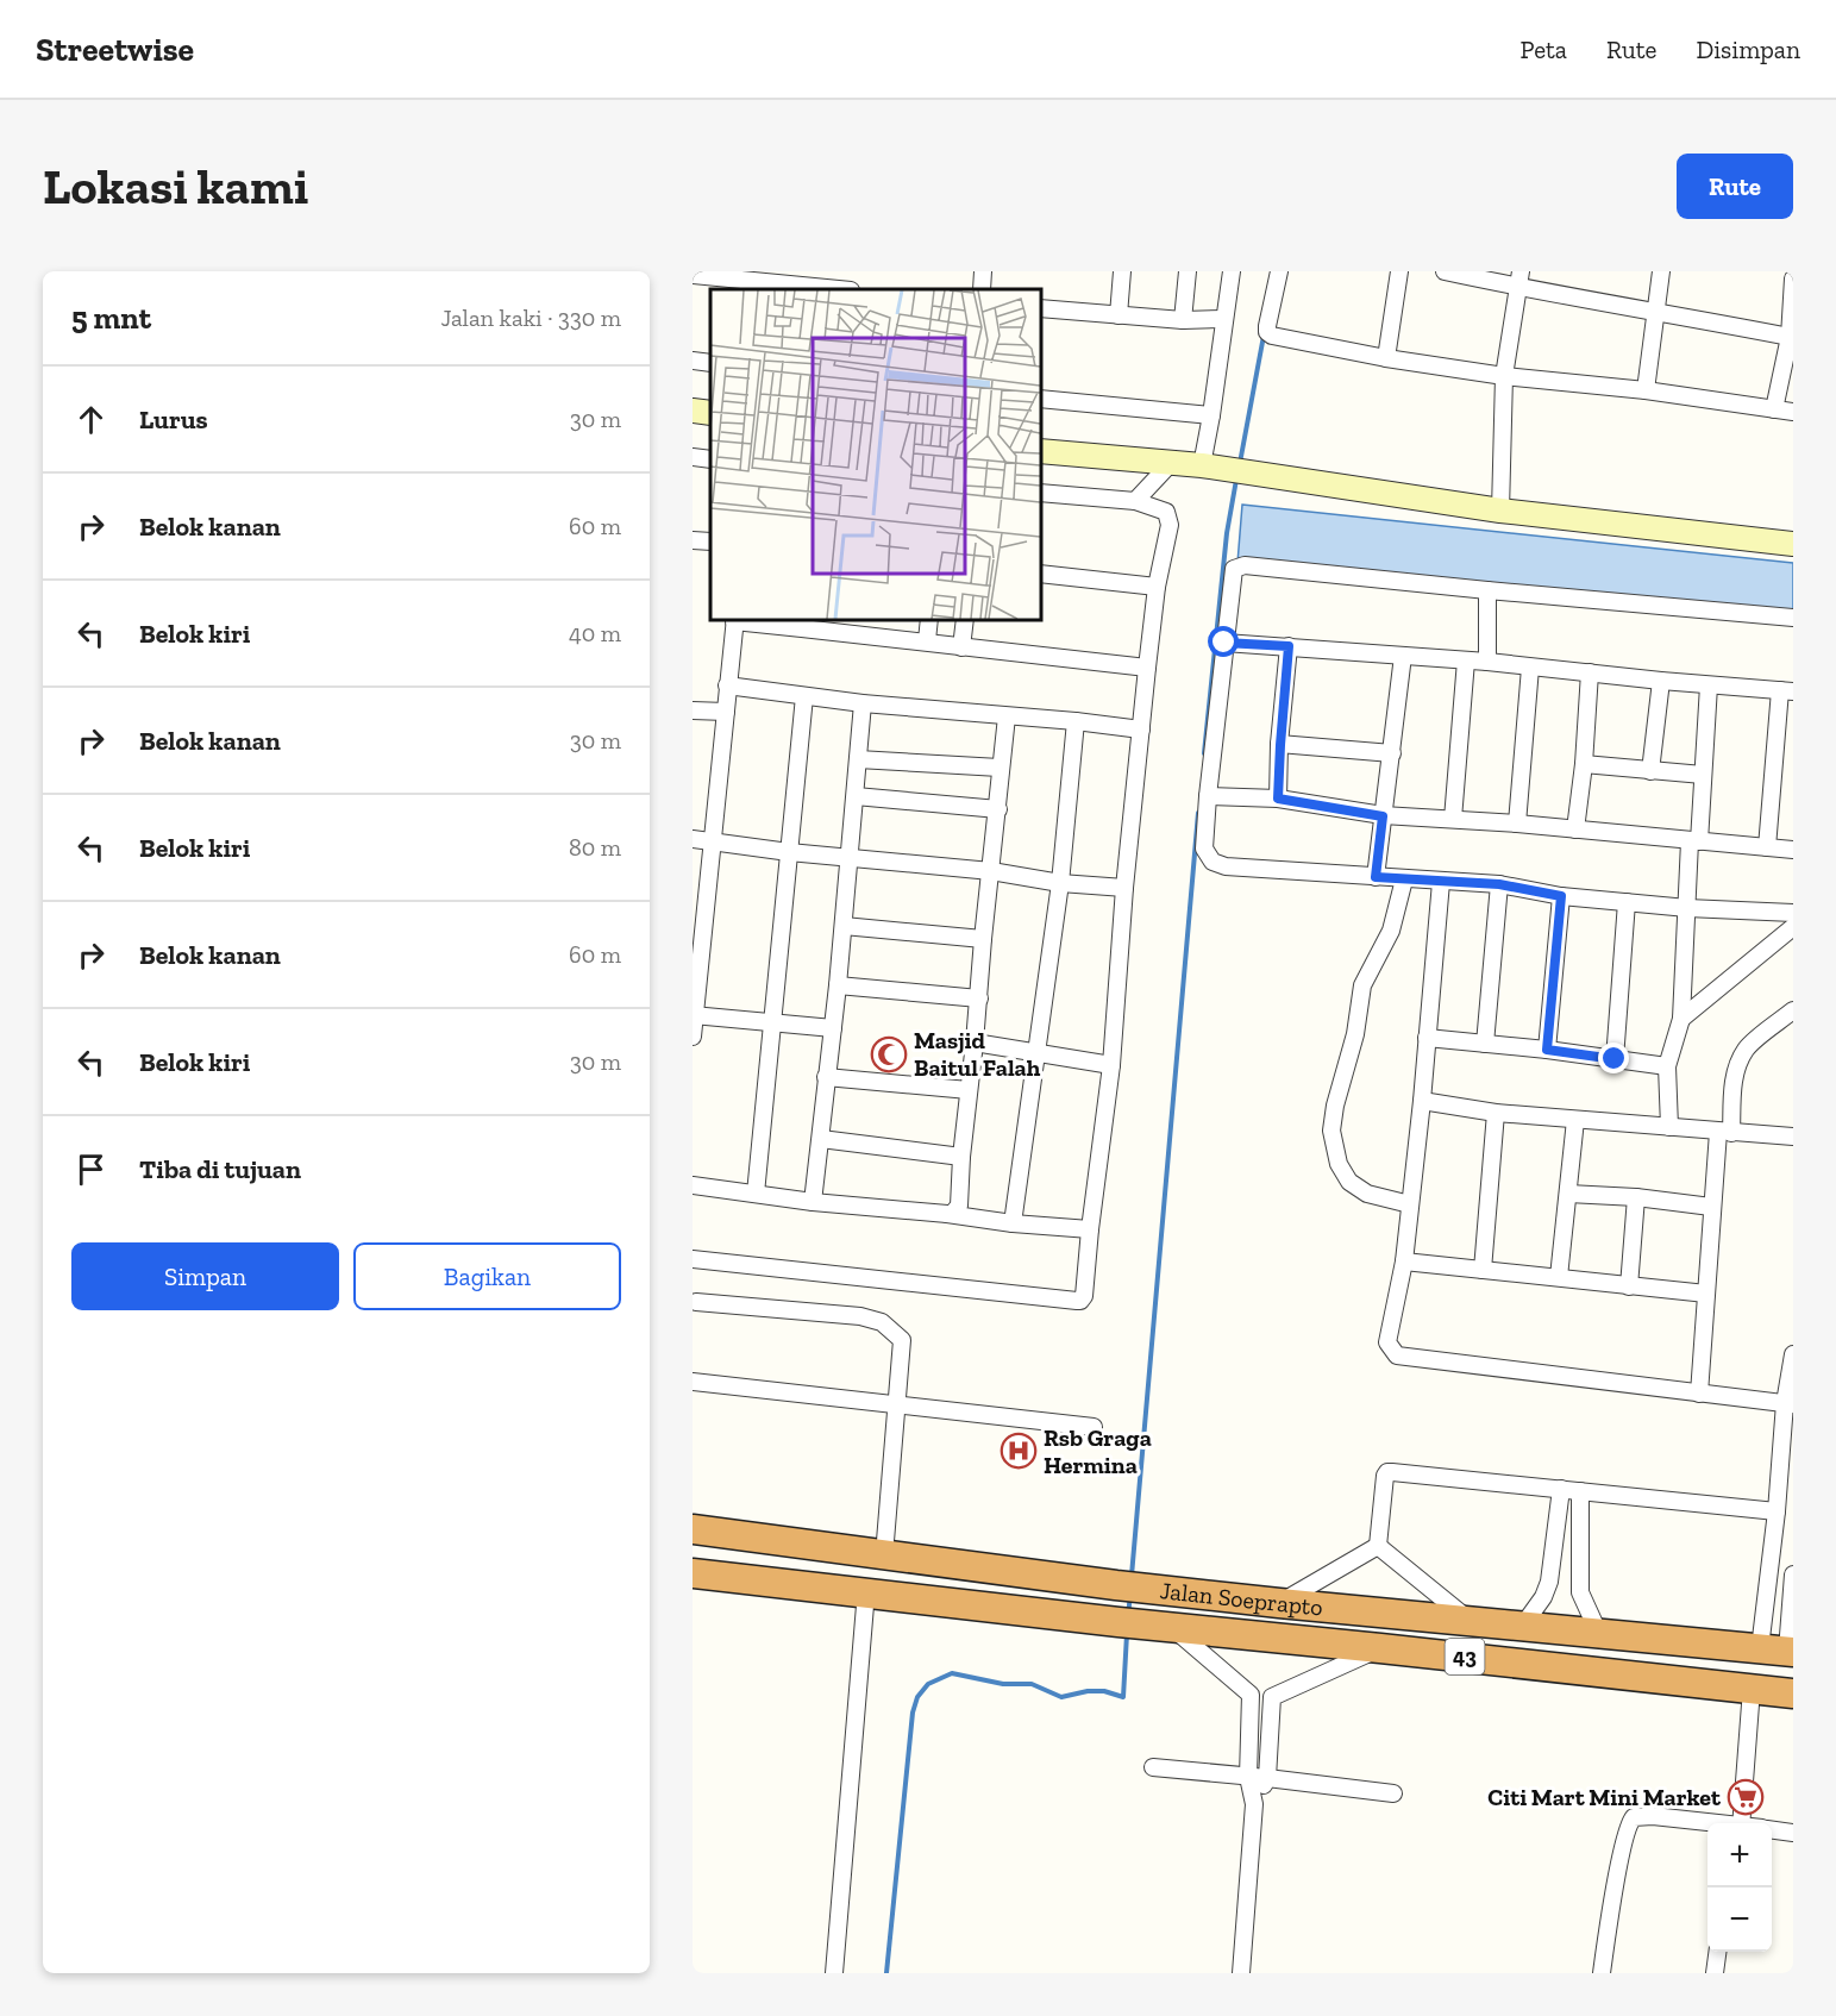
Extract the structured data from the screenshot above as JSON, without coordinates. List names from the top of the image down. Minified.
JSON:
{"streets":{"highway":["Jalan Soeprapto","43"]},"places":{"mosque":["Masjid Baitul Falah"],"hospital":["Rsb Graga Hermina"],"supermarket":["Citi Mart Mini Market"]},"page":{"header":"Streetwise","nav":["Peta","Rute","Disimpan"],"buttons":["Rute",["Simpan","Bagikan"]],"title":"Lokasi kami","heading":["5 mnt","Jalan kaki · 330 m"],"list":[["Lurus","30 m"],["Belok kanan","60 m"],["Belok kiri","40 m"],["Belok kanan","30 m"],["Belok kiri","80 m"],["Belok kanan","60 m"],["Belok kiri","30 m"],"Tiba di tujuan"],"map_buttons":["+","−"]}}
